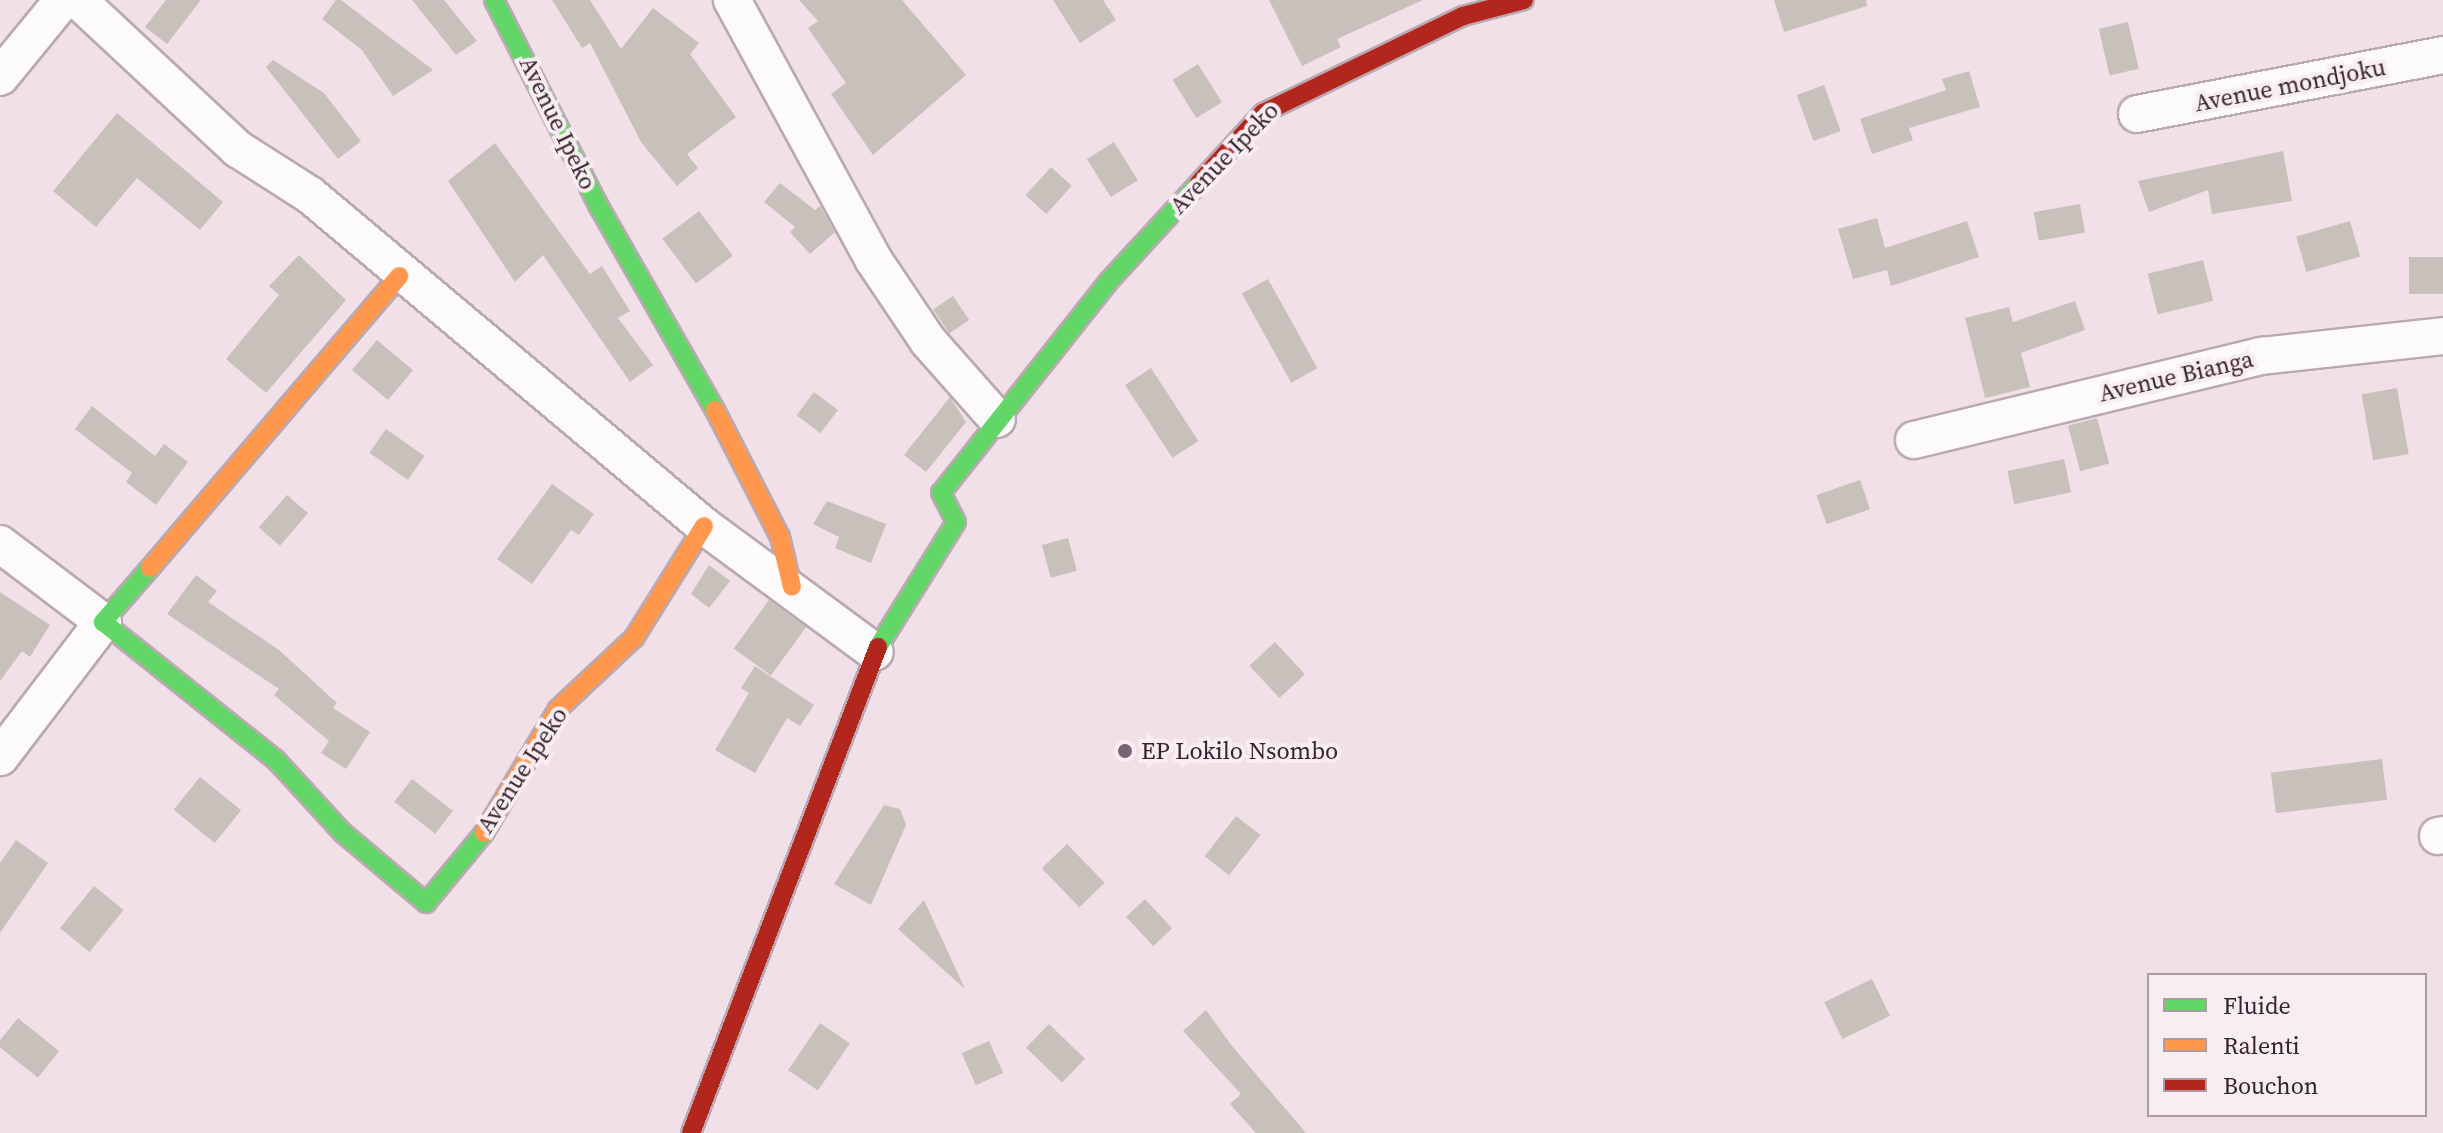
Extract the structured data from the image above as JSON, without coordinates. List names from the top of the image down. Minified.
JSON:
{"streets":{"street":["Avenue mondjoku","Avenue Ipeko","Avenue Bianga"]},"places":["EP Lokilo Nsombo"],"legend":["Fluide","Ralenti","Bouchon"]}
